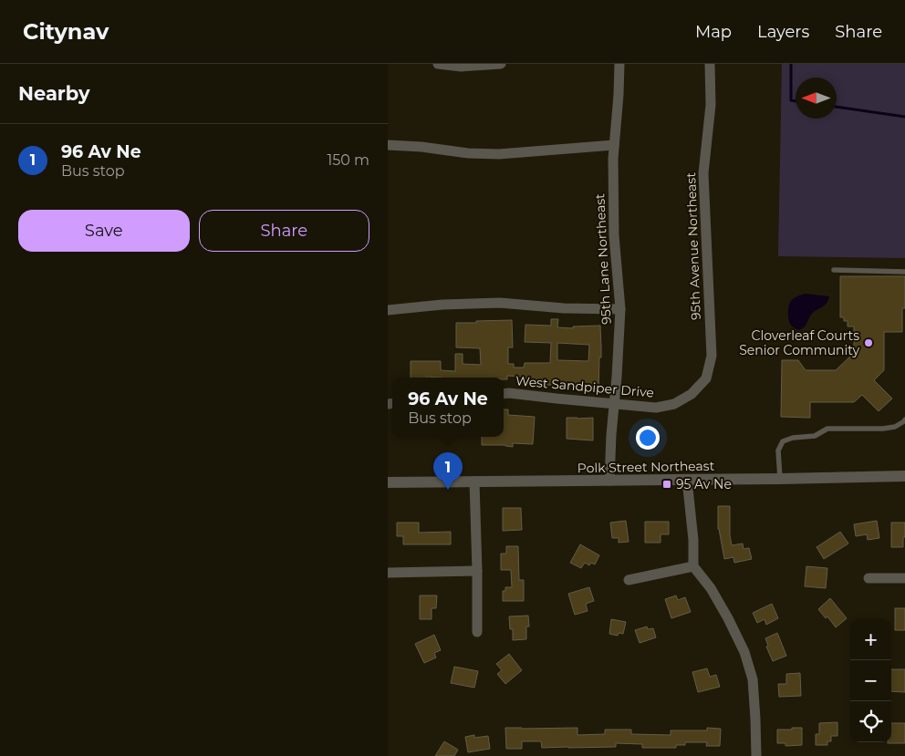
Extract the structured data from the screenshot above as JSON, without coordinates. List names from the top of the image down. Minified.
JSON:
{"streets":{"street":["95th Avenue Northeast","95th Lane Northeast","West Sandpiper Drive","Polk Street Northeast"]},"crossings":[["95th Avenue Northeast","West Sandpiper Drive"],["95th Lane Northeast","West Sandpiper Drive"],["95th Lane Northeast","Polk Street Northeast"]],"places":{"other":["Cloverleaf Courts Senior Community"],"transit":["95 Av Ne"]},"north":"left","page":{"header":"Citynav","nav":["Map","Layers","Share"],"heading":"Nearby","list":[{"mark":"1","name":"96 Av Ne","note":"Bus stop","value":"150 m"}],"buttons":["Save","Share"],"popup":["96 Av Ne","Bus stop"],"pins":"1","map_buttons":["+","−"]}}
